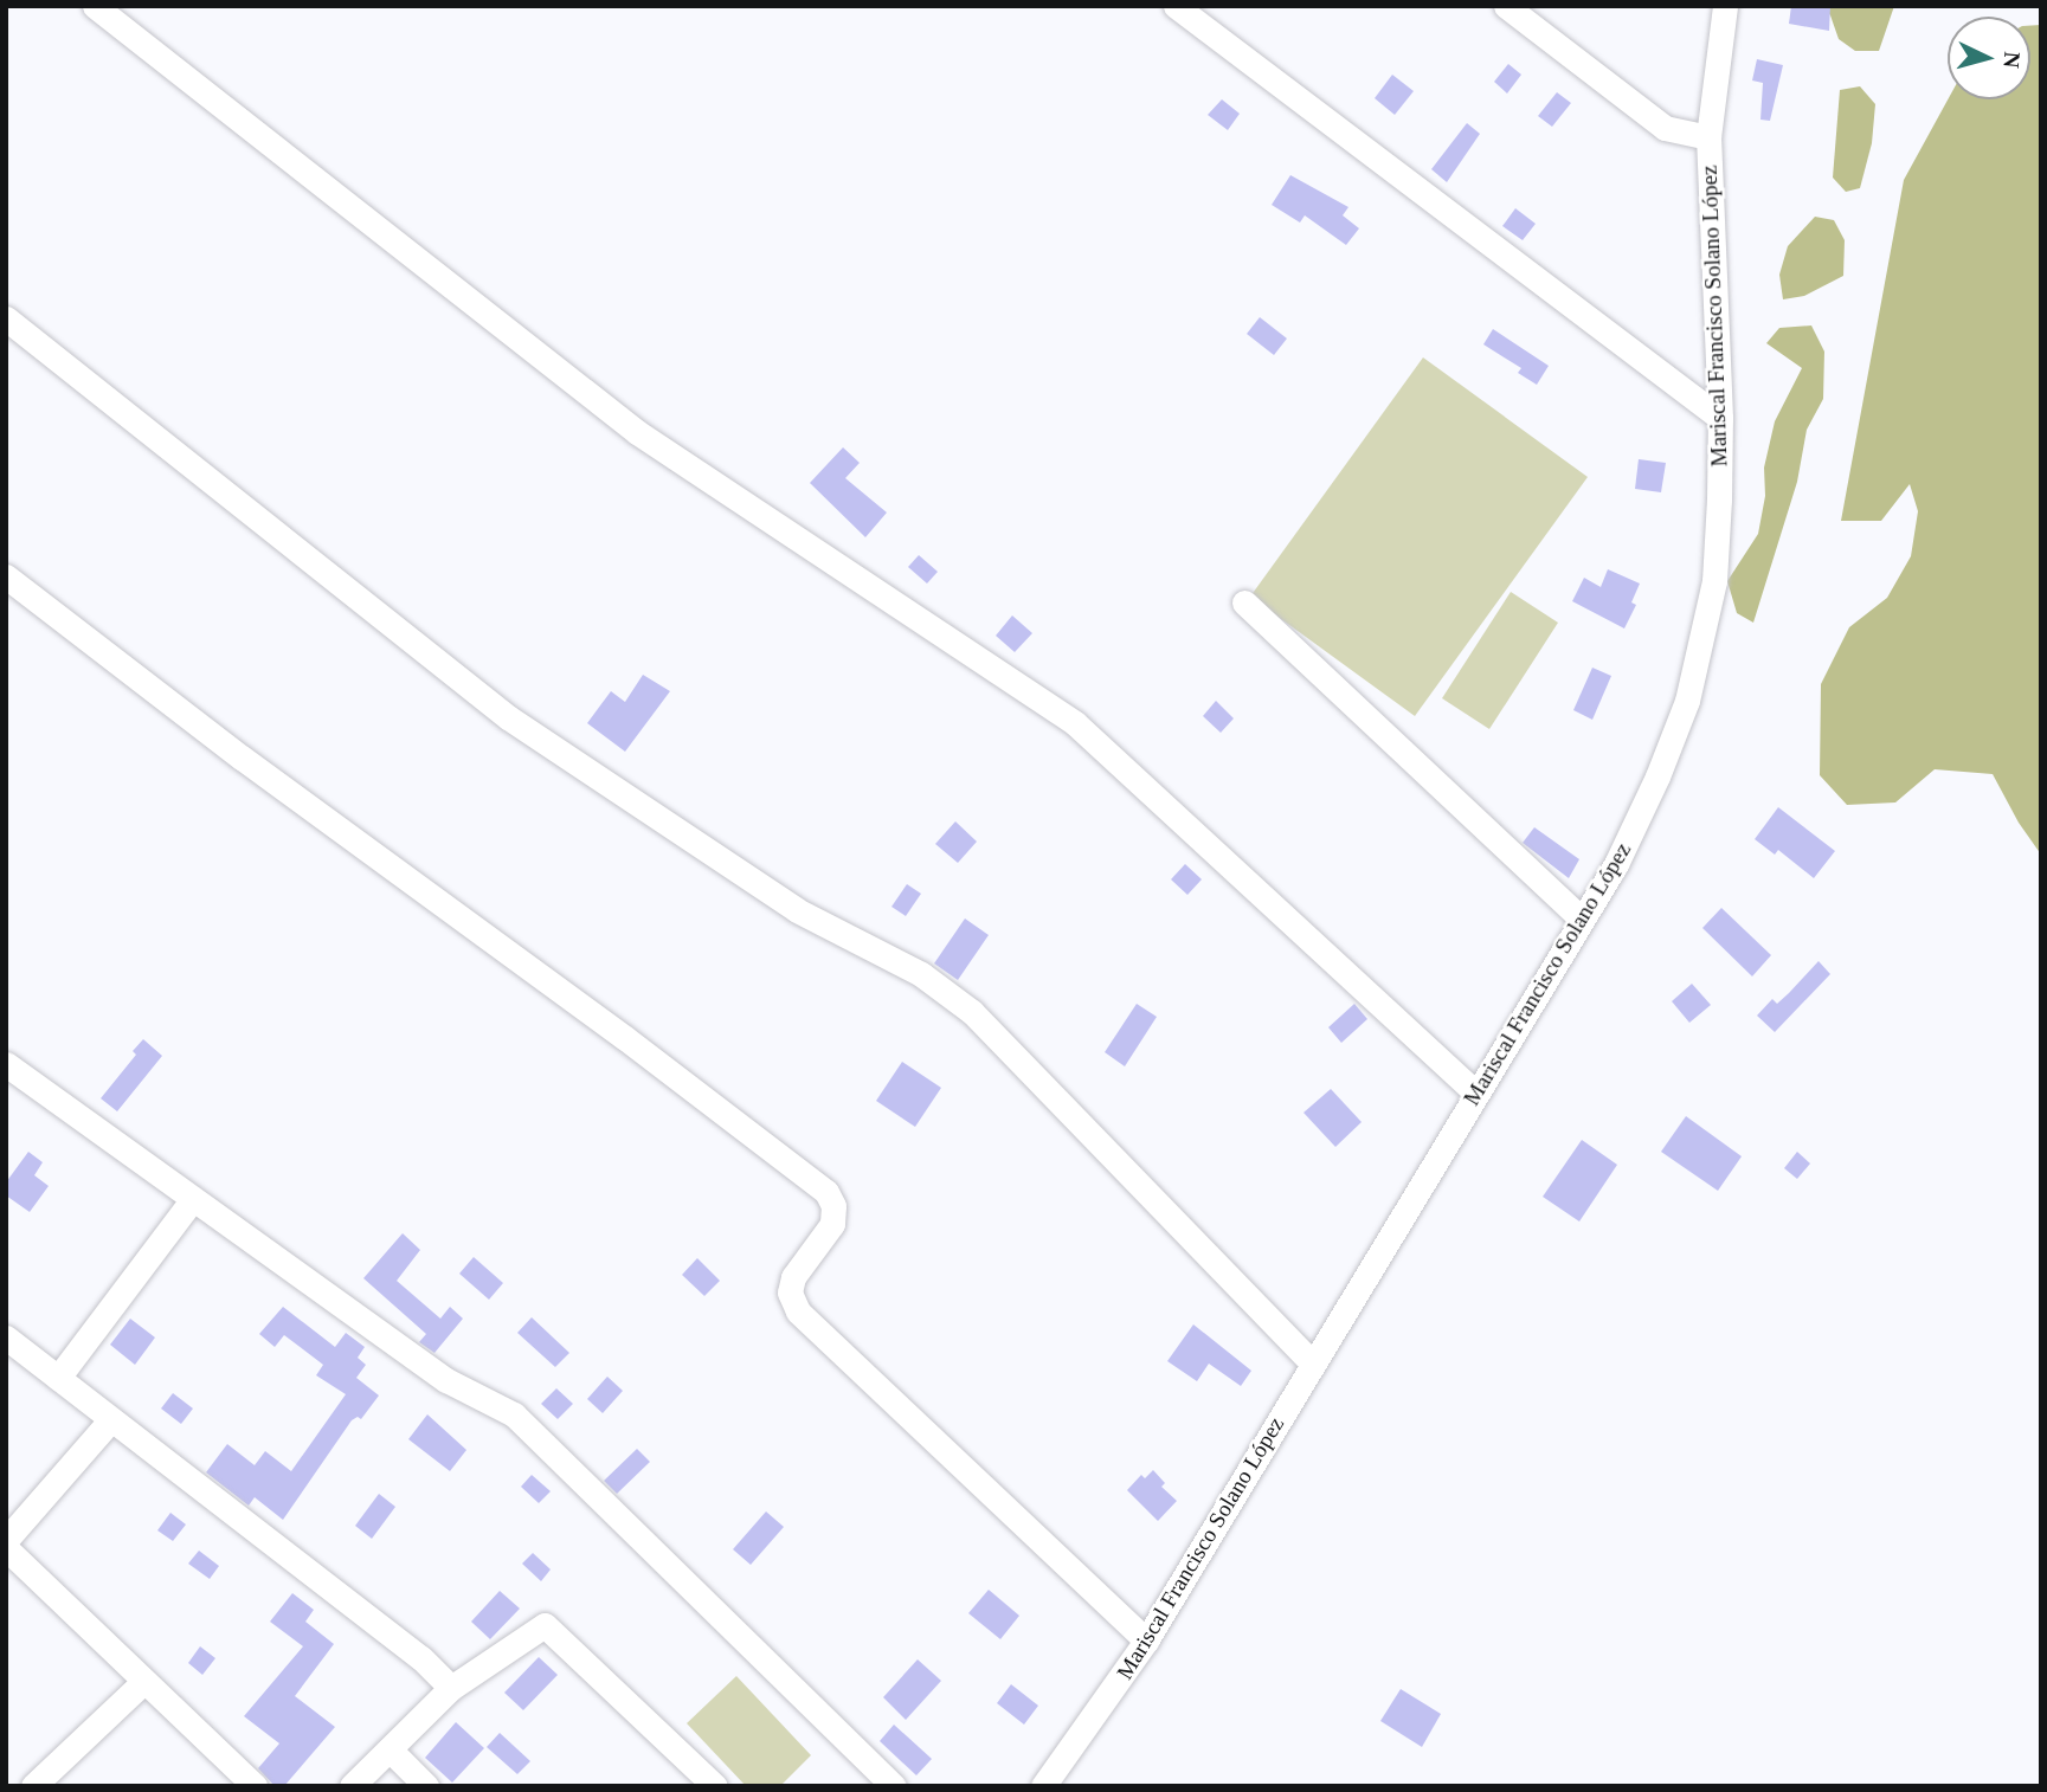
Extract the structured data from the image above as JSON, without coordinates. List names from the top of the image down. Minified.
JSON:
{"streets":{"street":["Mariscal Francisco Solano López"]},"north":"right"}
